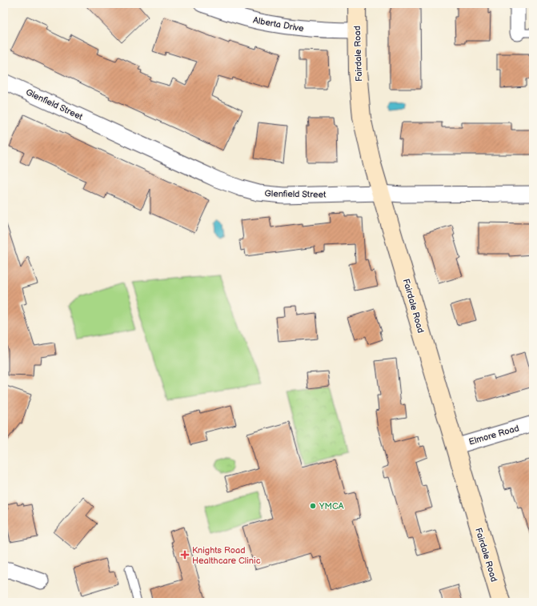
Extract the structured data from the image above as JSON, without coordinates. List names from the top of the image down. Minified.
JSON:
{"streets":{"street":["Alberta Drive","Fairdale Road","Glenfield Street","Elmore Road"]},"crossings":[["Alberta Drive","Fairdale Road"],["Fairdale Road","Glenfield Street"],["Fairdale Road","Elmore Road"]],"places":{"other":["YMCA"],"health":["Knights Road Healthcare Clinic"]}}
